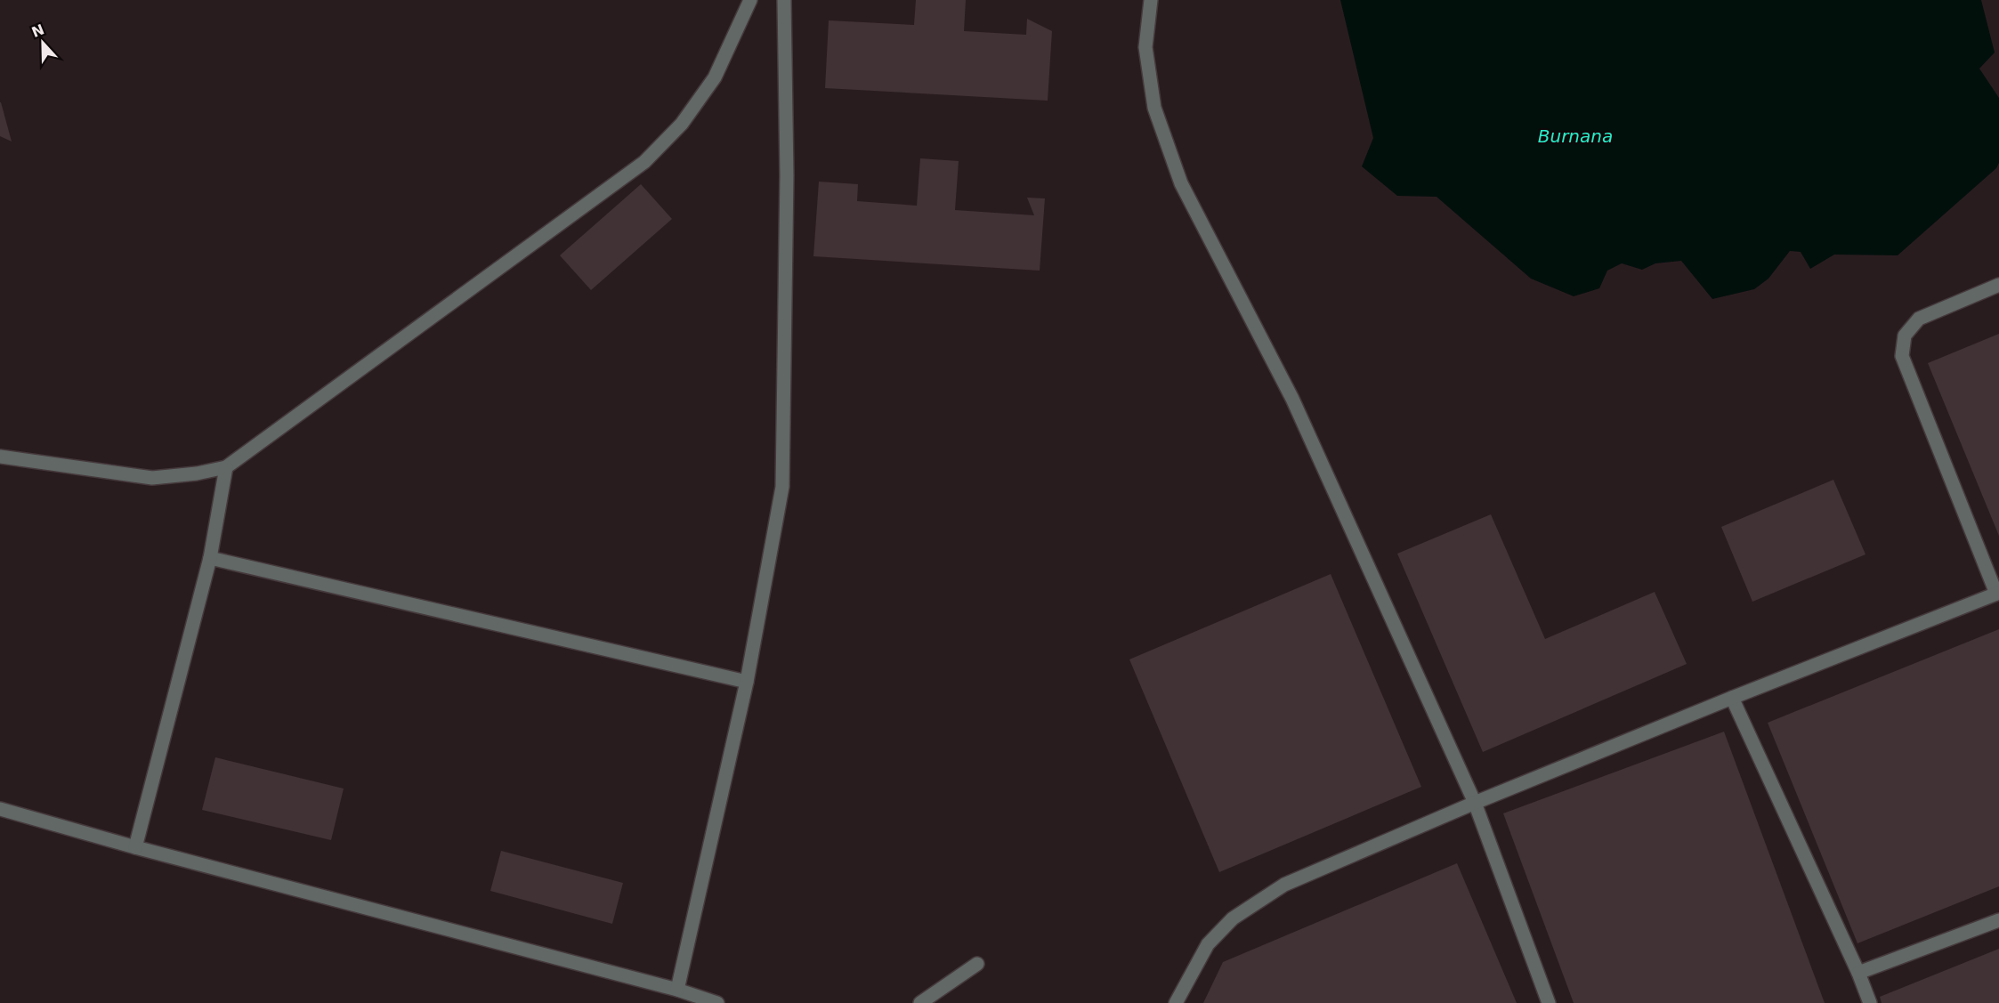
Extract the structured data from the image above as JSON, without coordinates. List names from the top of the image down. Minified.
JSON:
{"water":["Burnana"],"north":"top"}
